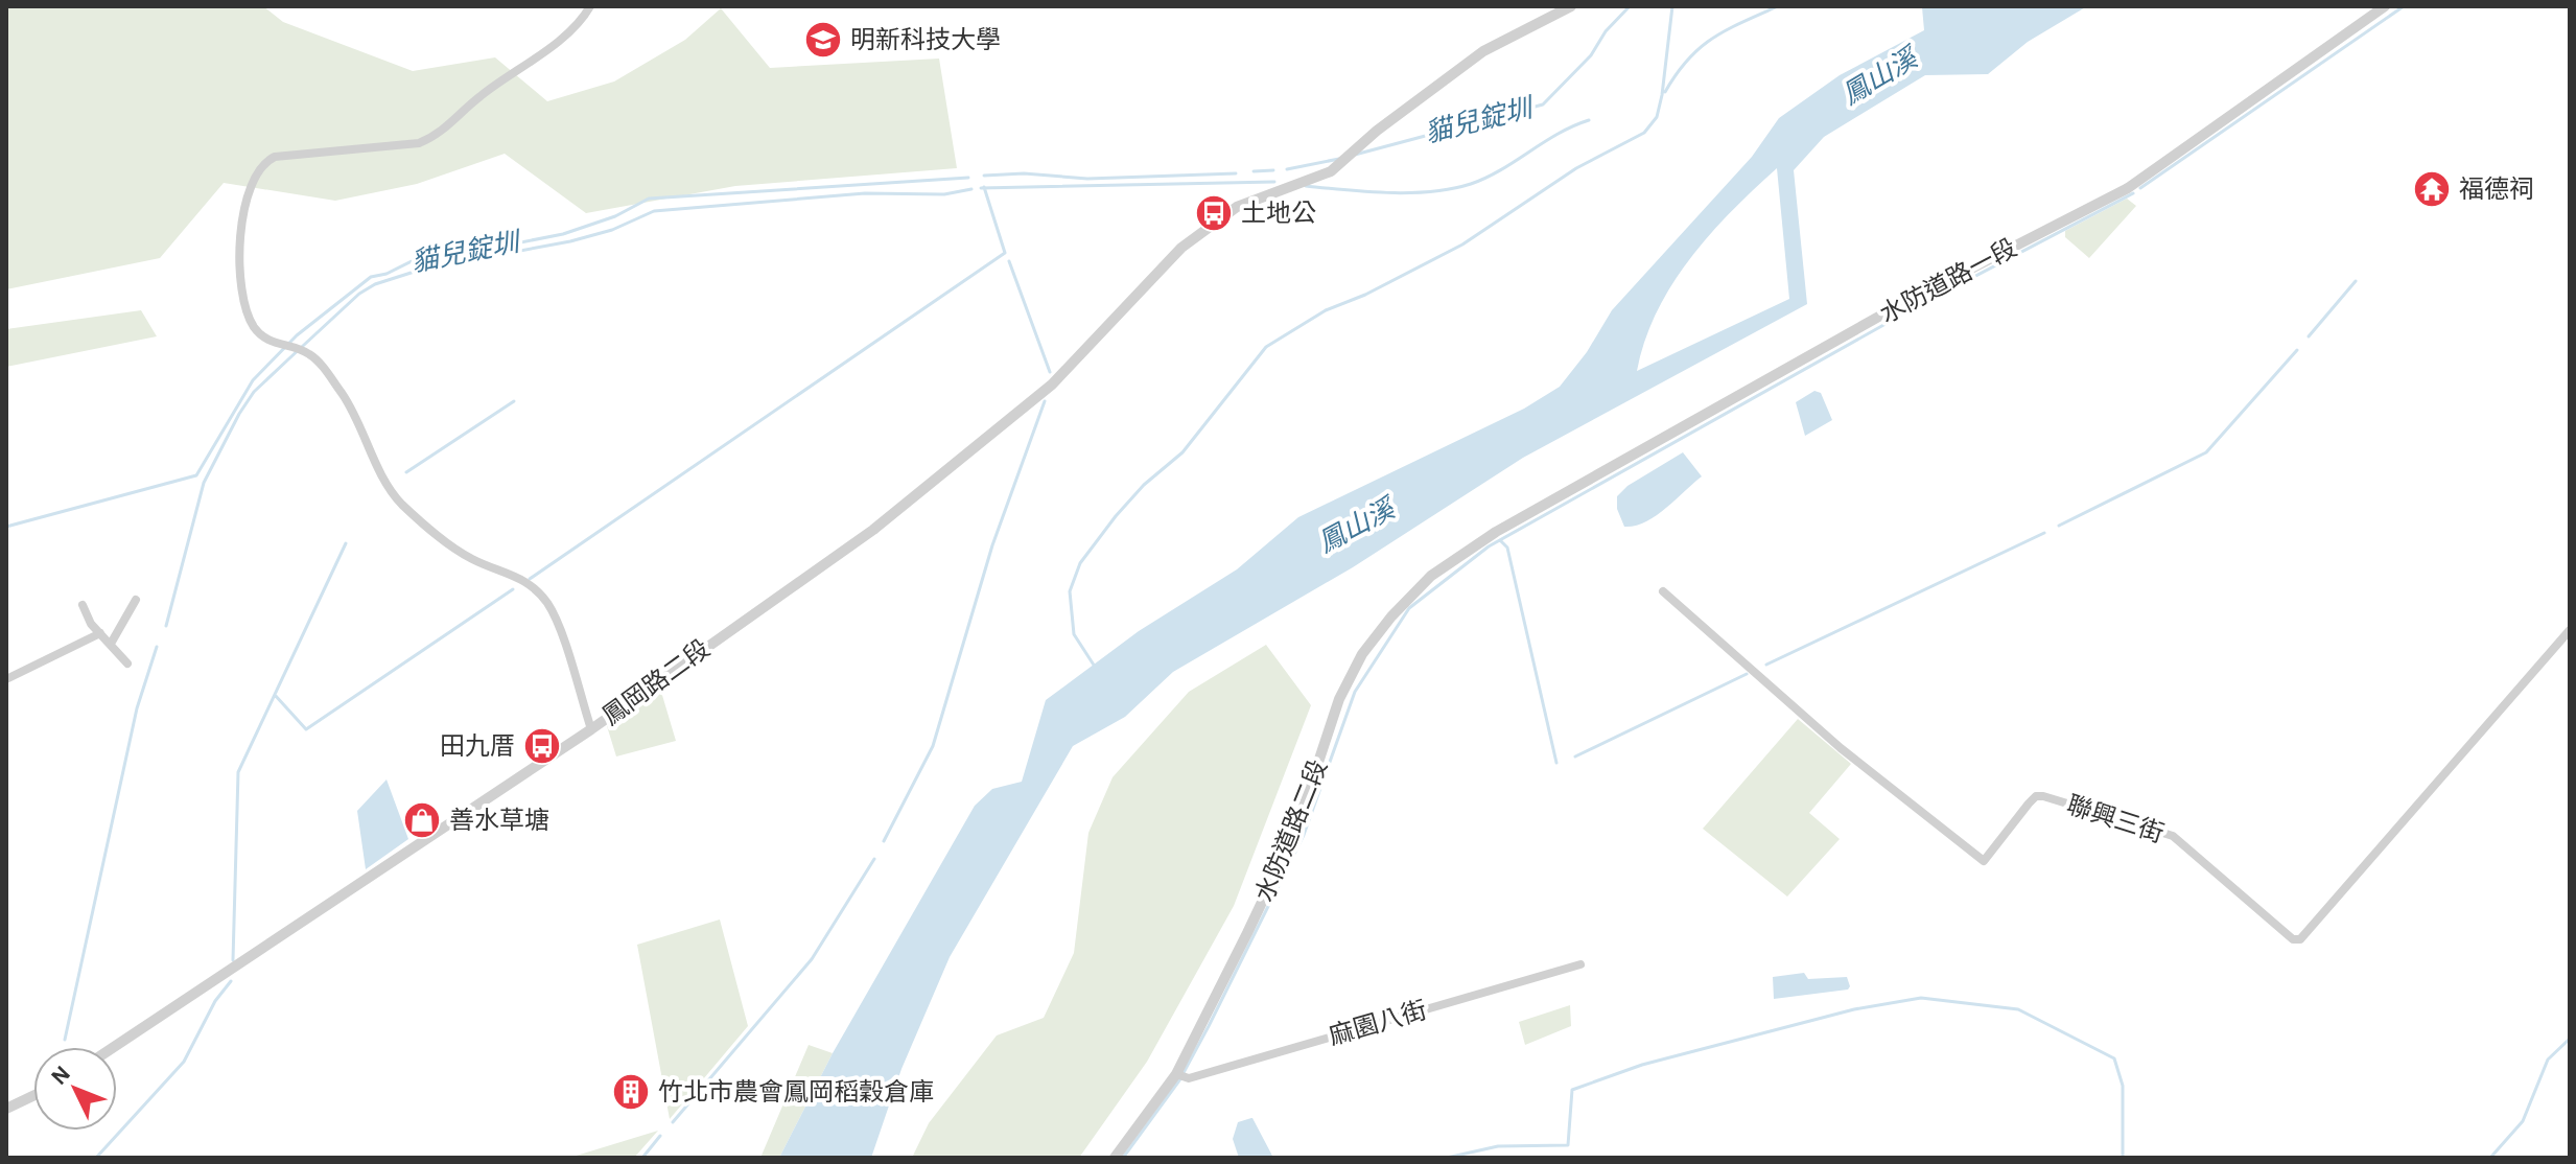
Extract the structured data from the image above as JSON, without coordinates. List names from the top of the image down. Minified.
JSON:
{"streets":{"street":["水防道路一段","鳳岡路二段","聯興三街","水防道路二段","麻園八街"]},"crossings":[["水防道路一段","水防道路二段"],["水防道路二段","麻園八街"]],"water":["鳳山溪","貓兒錠圳"],"places":{"school or university":["明新科技大學"],"temple":["福德祠"],"bus stop":["土地公","田九厝"],"shop":["善水草塘"],"building":["竹北市農會鳳岡稻穀倉庫"]},"north":"top left"}
